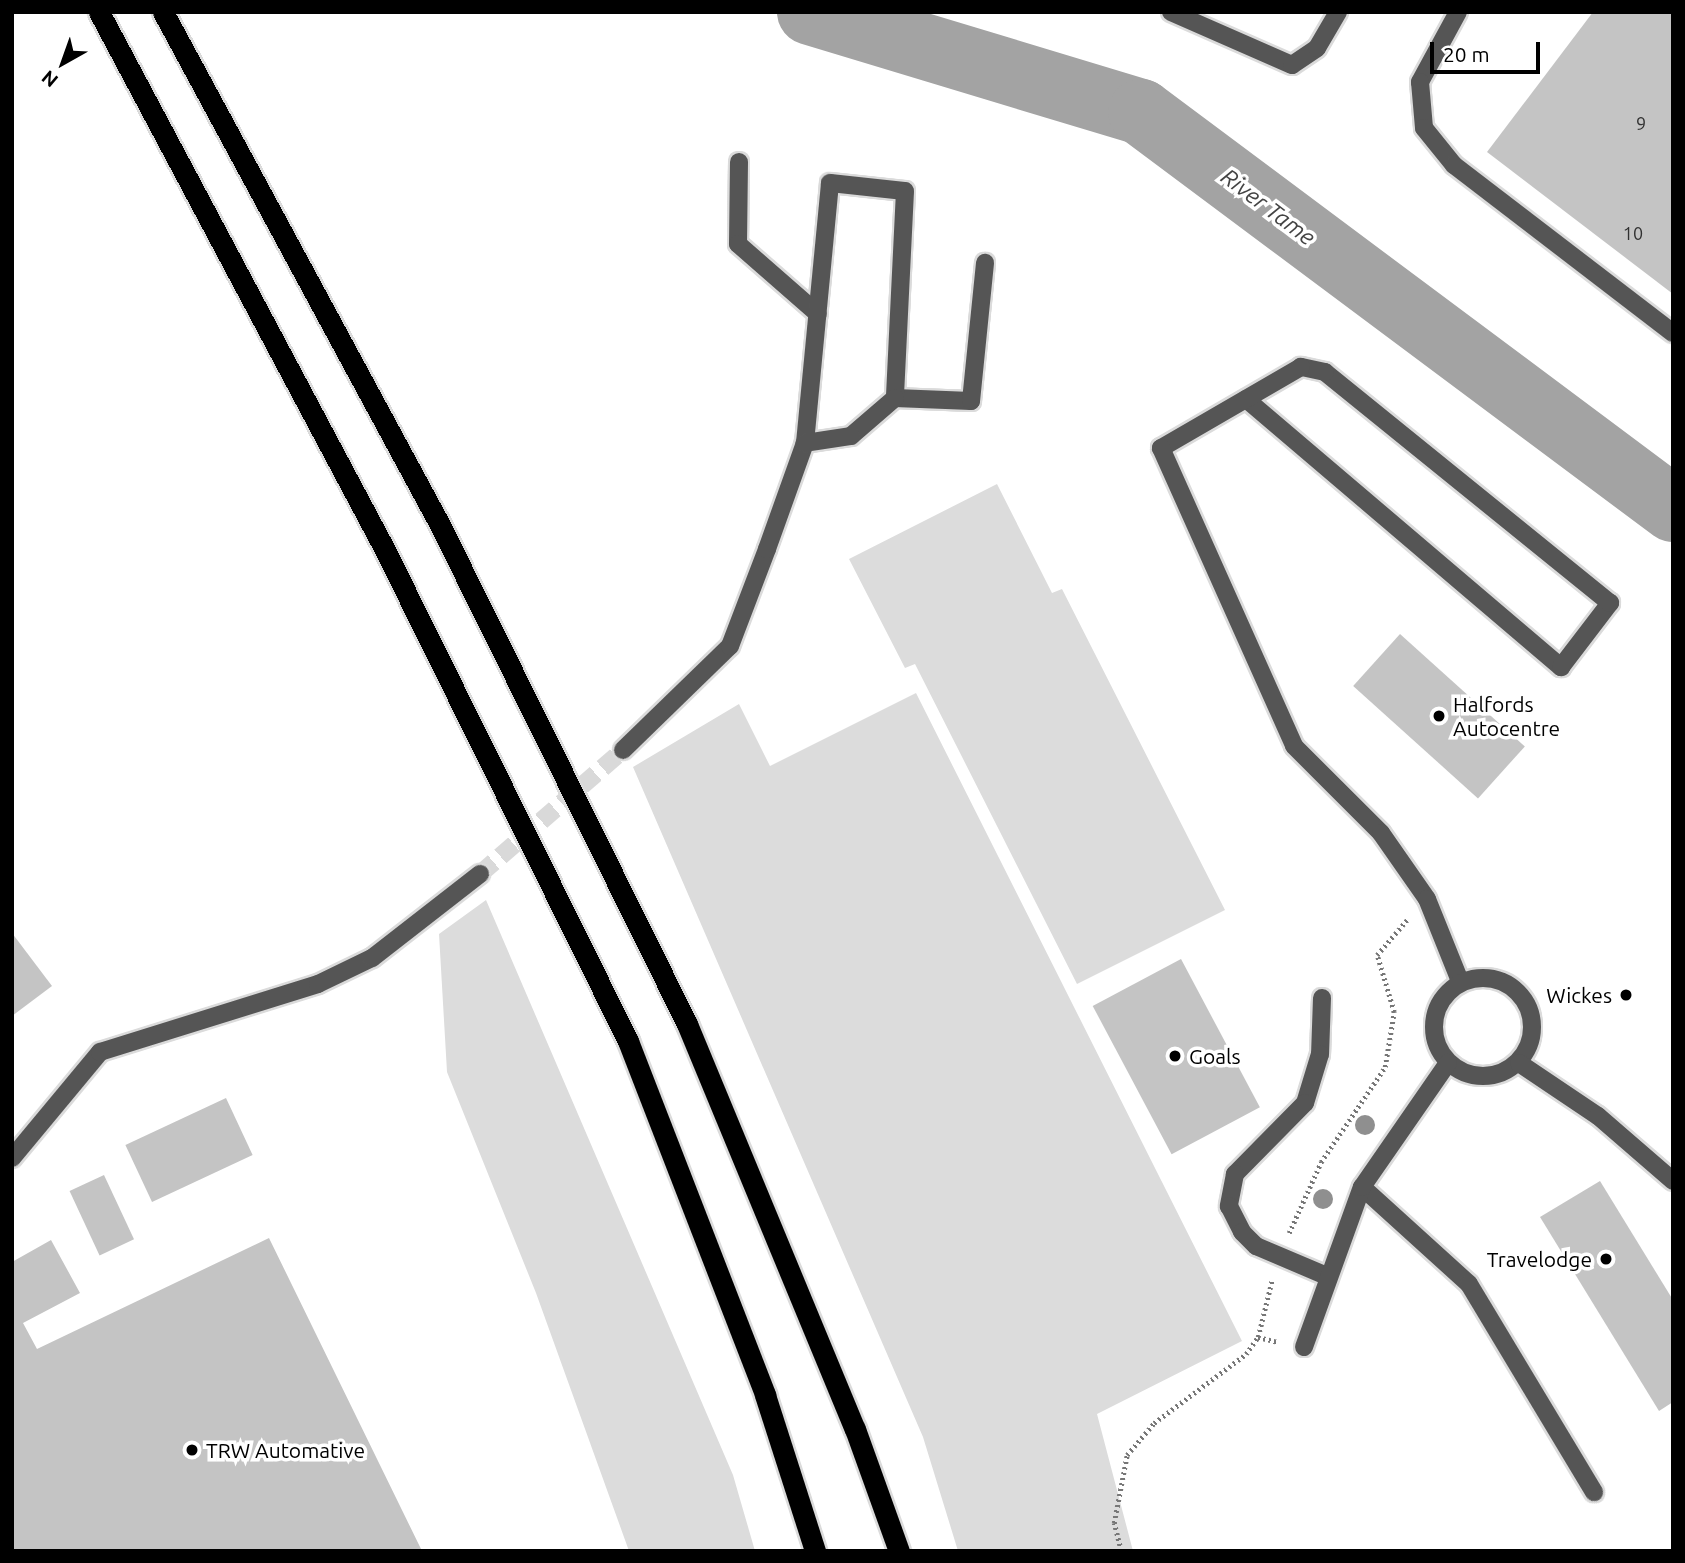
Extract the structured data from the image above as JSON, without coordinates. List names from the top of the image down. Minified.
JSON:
{"water":["River Tame"],"places":["Halfords Autocentre","Wickes","Goals","Travelodge","TRW Automative"],"house_numbers":["9","10"],"scale_bar":"20 m","north":"bottom left"}
